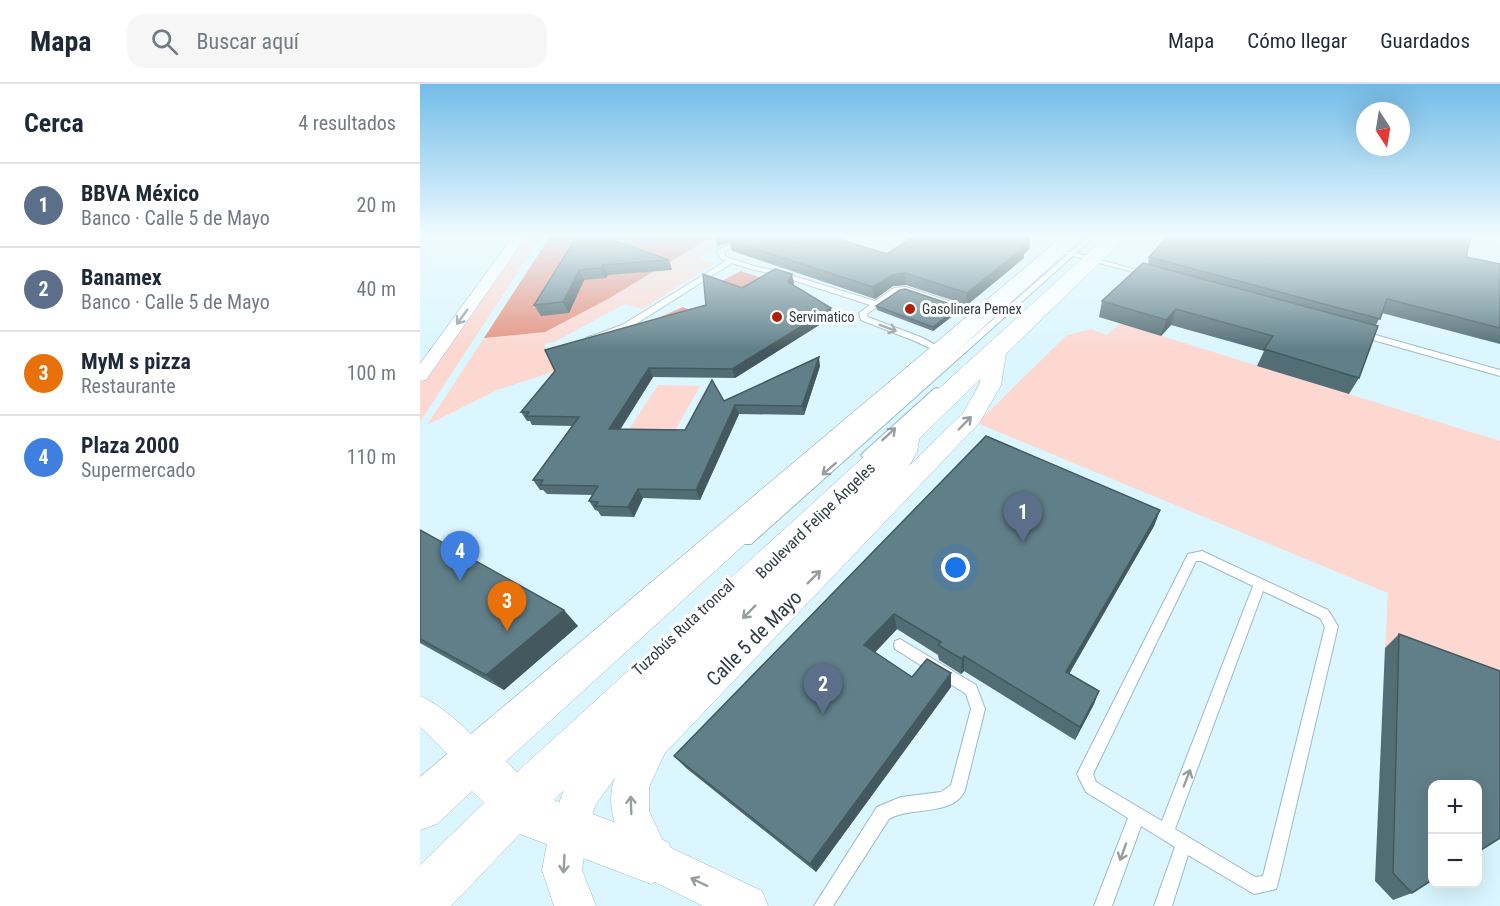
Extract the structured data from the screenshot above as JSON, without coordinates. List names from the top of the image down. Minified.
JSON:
{"streets":{"main road":["Boulevard Felipe Ángeles"],"street":["Calle 5 de Mayo"],"lane":["Tuzobús Ruta troncal"]},"crossings":[["Boulevard Felipe Ángeles","Tuzobús Ruta troncal"],["Boulevard Felipe Ángeles","Calle 5 de Mayo"],["Tuzobús Ruta troncal","Calle 5 de Mayo"]],"places":["Gasolinera Pemex","Servimatico"],"north":"bottom","page":{"header":"Mapa","search":"Buscar aquí","nav":["Mapa","Cómo llegar","Guardados"],"heading":["Cerca","4 resultados"],"list":[{"mark":"1","name":"BBVA México","note":"Banco · Calle 5 de Mayo","value":"20 m"},{"mark":"2","name":"Banamex","note":"Banco · Calle 5 de Mayo","value":"40 m"},{"mark":"3","name":"MyM s pizza","note":"Restaurante","value":"100 m"},{"mark":"4","name":"Plaza 2000","note":"Supermercado","value":"110 m"}],"pins":["1","4","3","2"],"map_buttons":["+","−"]}}
